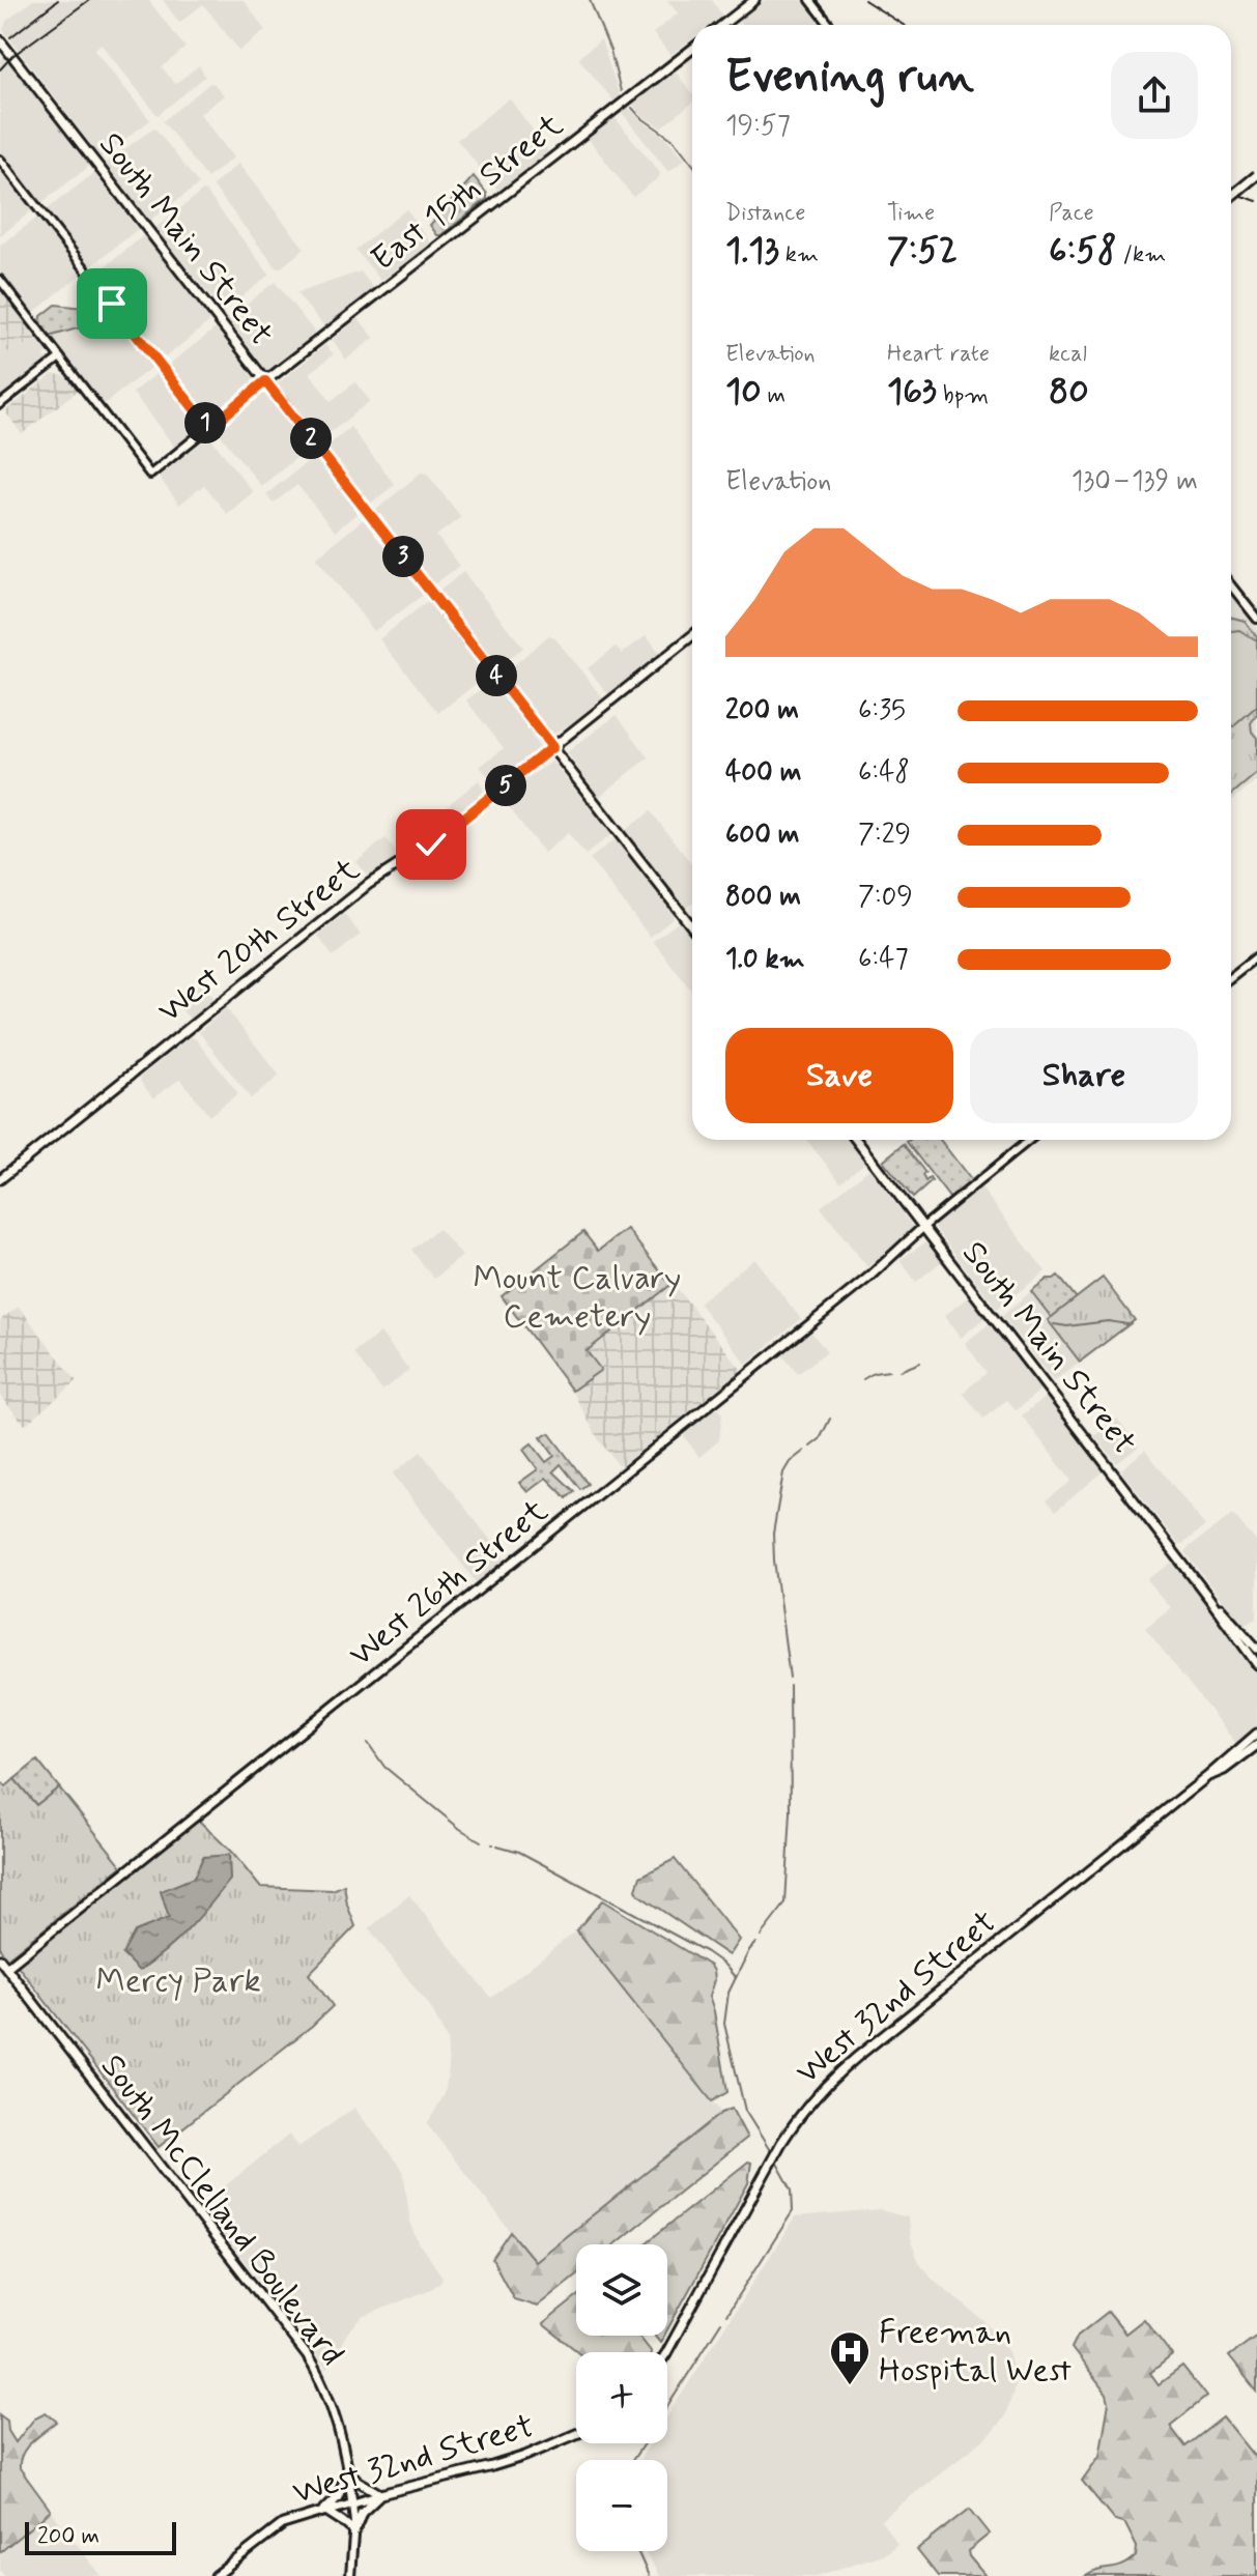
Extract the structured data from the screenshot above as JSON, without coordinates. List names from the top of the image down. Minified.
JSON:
{"streets":{"main road":["East 15th Street","South Main Street","West 20th Street","West 26th Street","West 32nd Street","South McClelland Boulevard"]},"crossings":[["East 15th Street","South Main Street"],["South Main Street","West 20th Street"],["South Main Street","West 26th Street"],["West 26th Street","South McClelland Boulevard"],["West 32nd Street","South McClelland Boulevard"]],"parks":["Mount Calvary Cemetery","Mercy Park"],"places":{"hospital":["Freeman Hospital West"]},"scale_bar":"200 m","page":{"heading":["Evening run","19:57"],"stats":[["Distance","1.13 km"],["Time","7:52"],["Pace","6:58 /km"],["Elevation","10 m"],["Heart rate","163 bpm"],["kcal","80"]],"pins":["1","2","3","4","5"],"chart":["Elevation","130–139 m"],"list":[{"name":"200 m","note":"6:35"},{"name":"400 m","note":"6:48"},{"name":"600 m","note":"7:29"},{"name":"800 m","note":"7:09"},{"name":"1.0 km","note":"6:47"}],"buttons":["Save","Share"],"map_buttons":["+","−"],"scale":"200 m"}}
